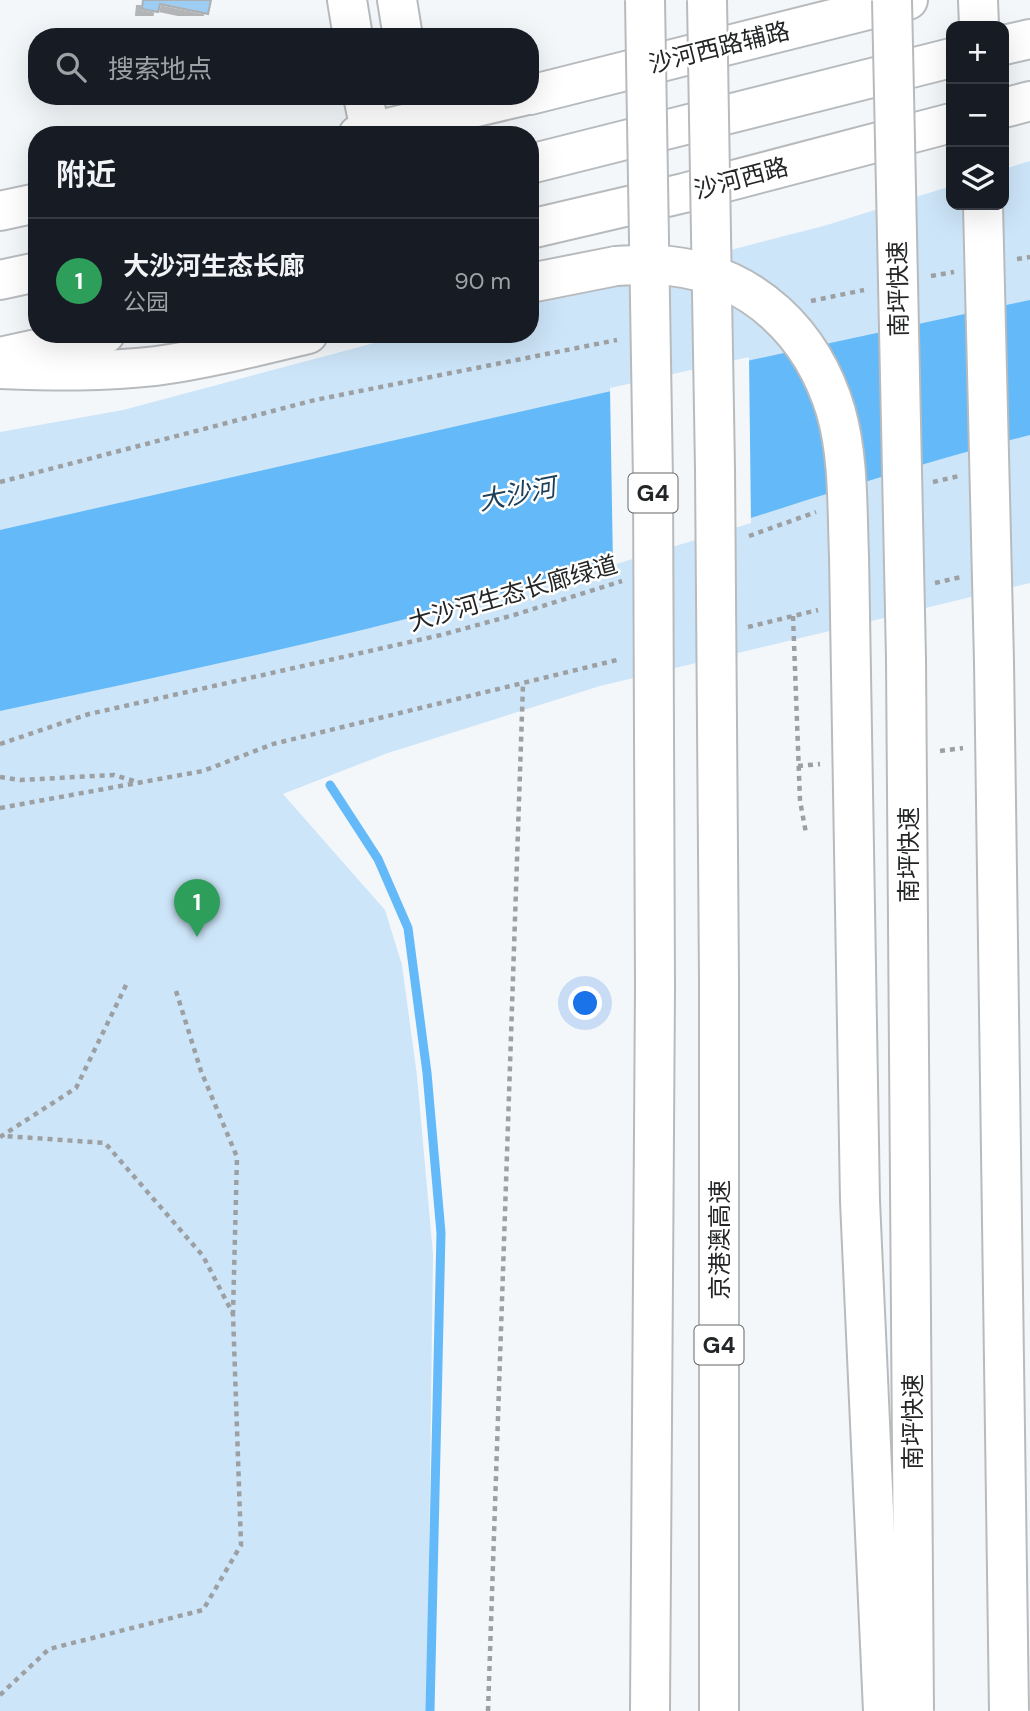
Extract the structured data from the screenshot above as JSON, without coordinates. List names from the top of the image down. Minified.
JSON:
{"streets":{"main road":["沙河西路辅路","沙河西路","南坪快速","G4","京港澳高速"],"path":["大沙河生态长廊绿道"]},"water":["大沙河"],"page":{"map_buttons":["+","−"],"search":"搜索地点","heading":"附近","list":[{"mark":"1","name":"大沙河生态长廊","note":"公园","value":"90 m"}],"pins":"1"}}
